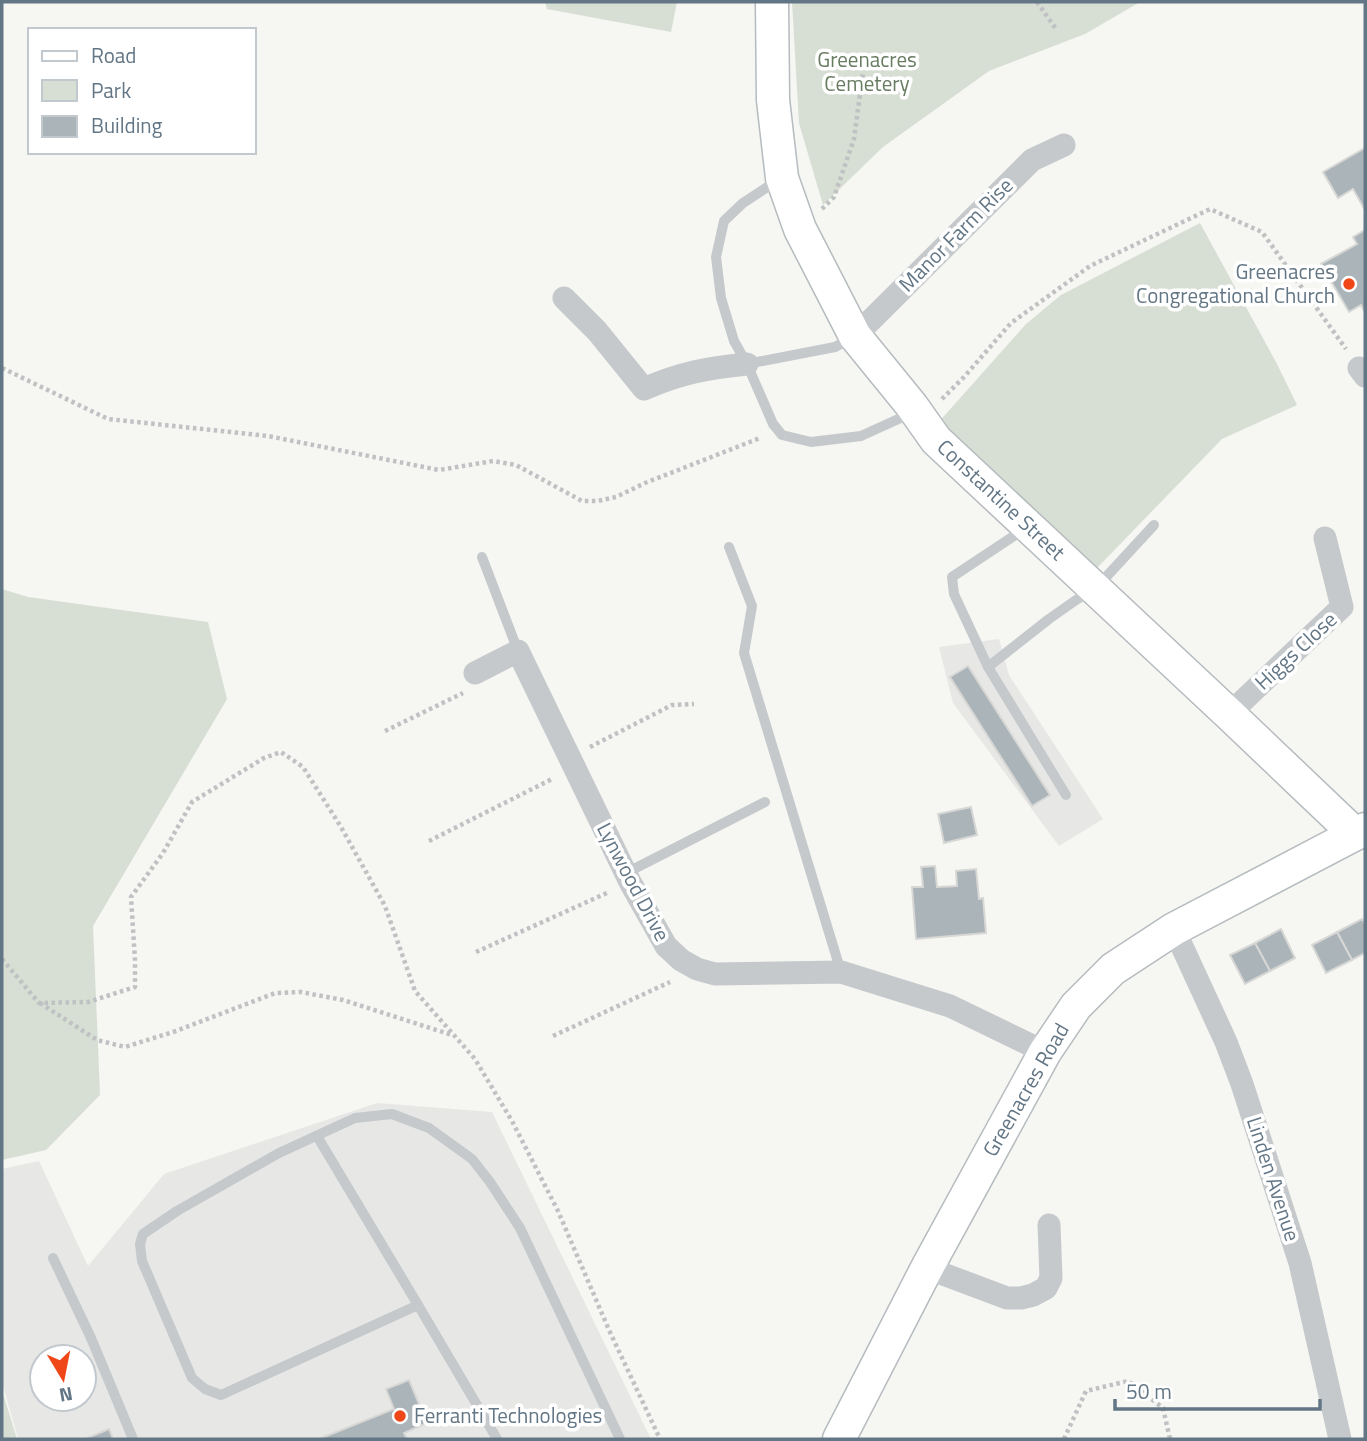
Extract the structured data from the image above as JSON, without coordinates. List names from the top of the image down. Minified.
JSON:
{"streets":{"street":["Manor Farm Rise","Constantine Street","Higgs Close","Lynwood Drive","Greenacres Road","Linden Avenue"]},"crossings":[["Manor Farm Rise","Constantine Street"],["Constantine Street","Higgs Close"],["Constantine Street","Greenacres Road"],["Lynwood Drive","Greenacres Road"],["Greenacres Road","Linden Avenue"]],"parks":["Greenacres Cemetery"],"places":["Greenacres Congregational Church","Ferranti Technologies"],"legend":["Road","Park","Building"],"scale_bar":"50 m","north":"bottom"}
